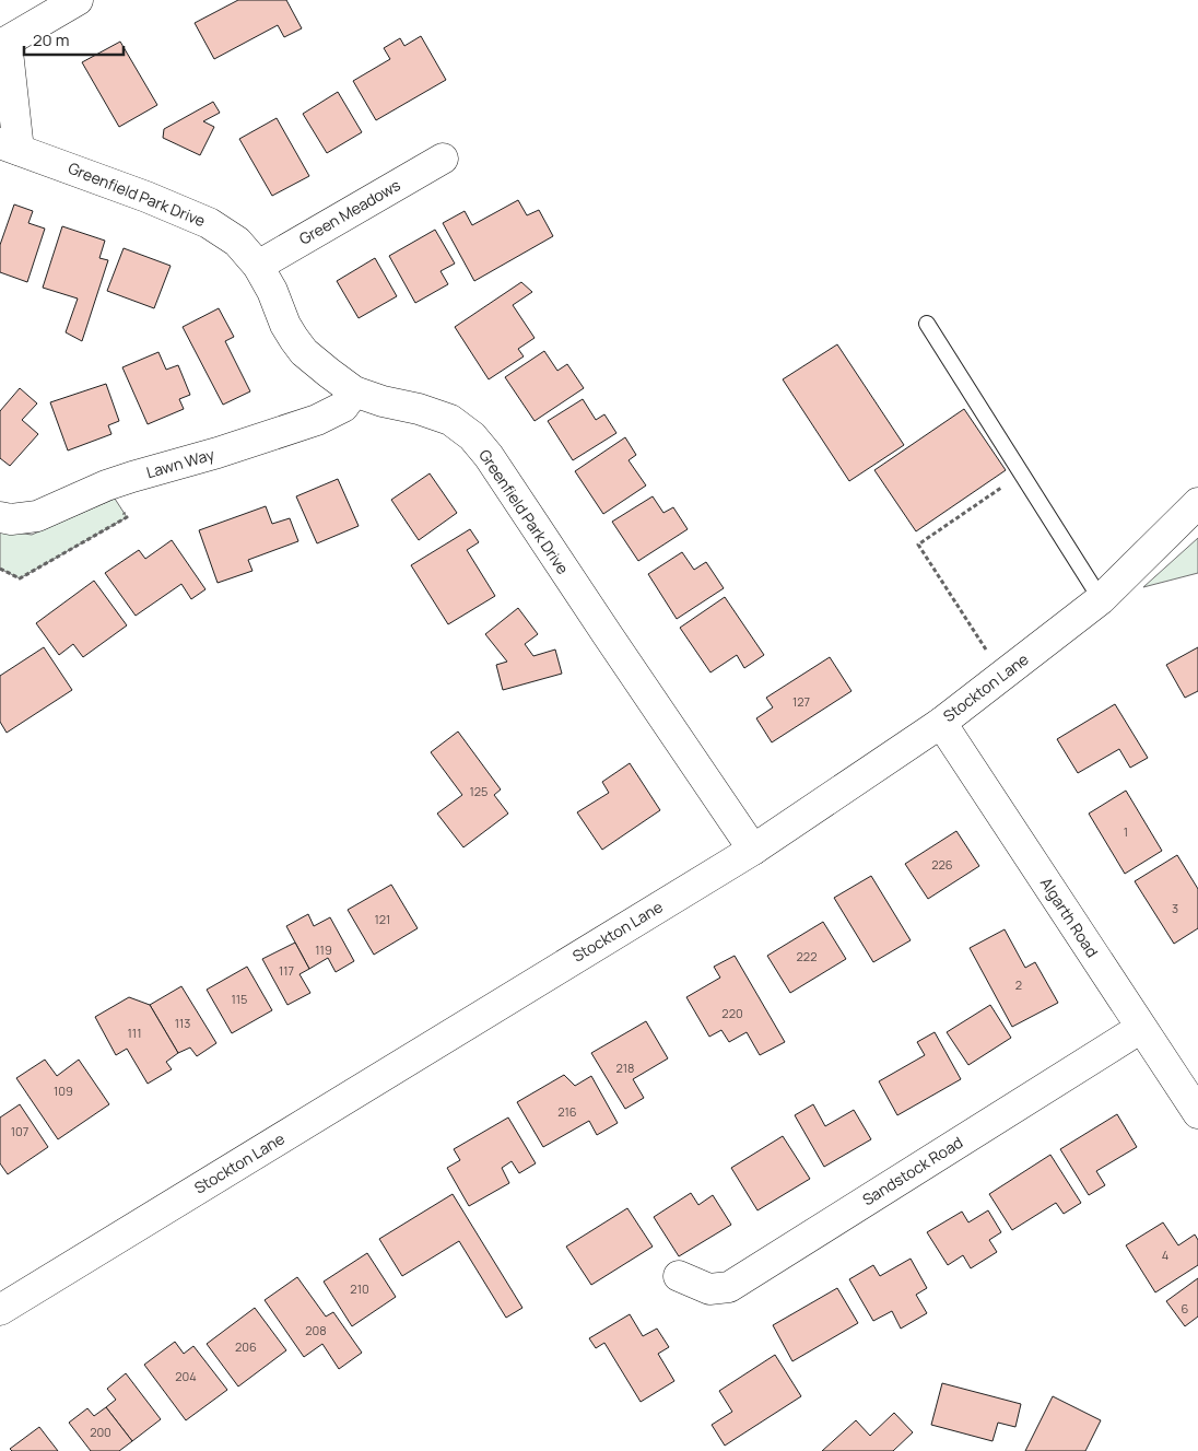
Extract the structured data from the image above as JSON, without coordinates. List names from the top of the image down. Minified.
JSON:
{"streets":{"street":["Greenfield Park Drive","Green Meadows","Lawn Way","Stockton Lane","Algarth Road","Sandstock Road"]},"crossings":[["Greenfield Park Drive","Green Meadows"],["Greenfield Park Drive","Lawn Way"],["Greenfield Park Drive","Stockton Lane"],["Stockton Lane","Algarth Road"],["Algarth Road","Sandstock Road"]],"house_numbers":["127","125","1","226","3","121","119","222","117","2","115","220","113","111","218","109","216","107","4","210","6","208","206","204","200"],"scale_bar":"20 m"}
